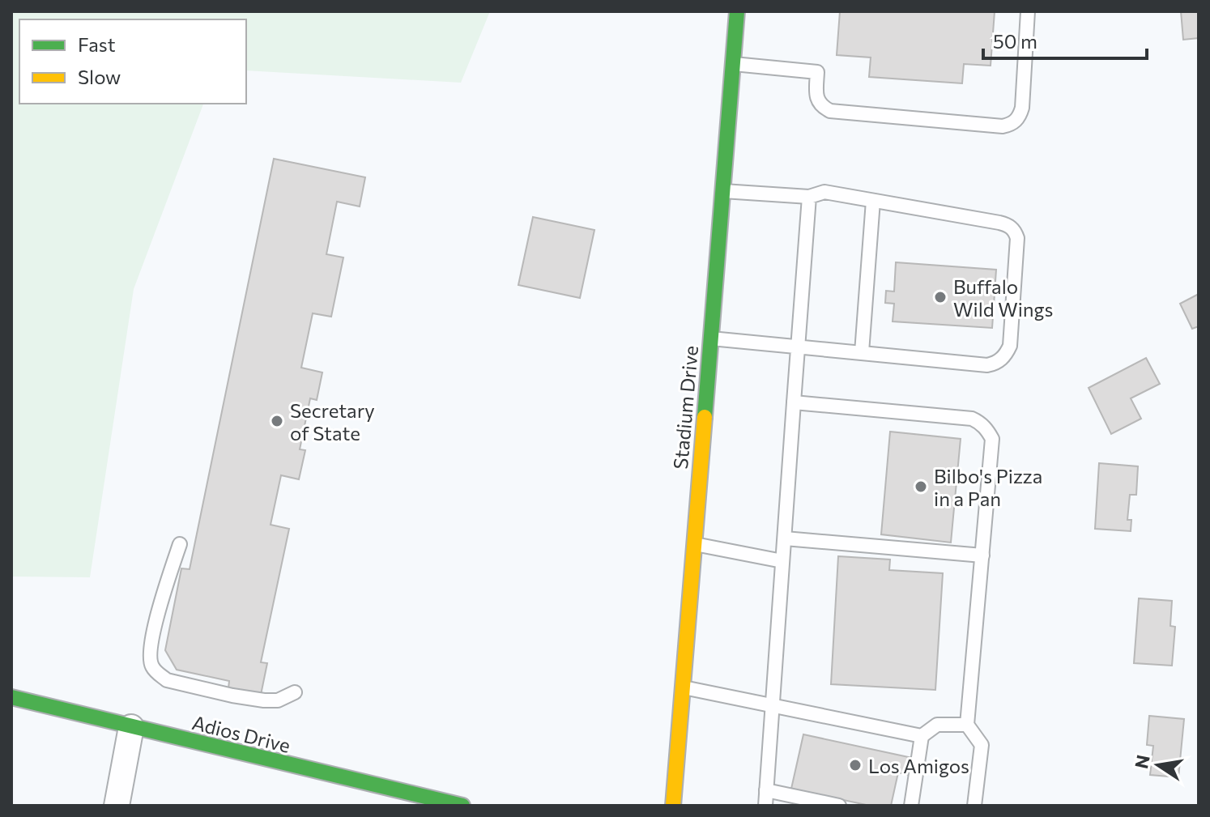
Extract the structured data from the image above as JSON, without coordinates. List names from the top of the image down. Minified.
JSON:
{"streets":{"main road":["Stadium Drive","Adios Drive"]},"places":["Buffalo Wild Wings","Secretary of State","Bilbo's Pizza in a Pan","Los Amigos"],"legend":["Fast","Slow"],"scale_bar":"50 m","north":"left"}
